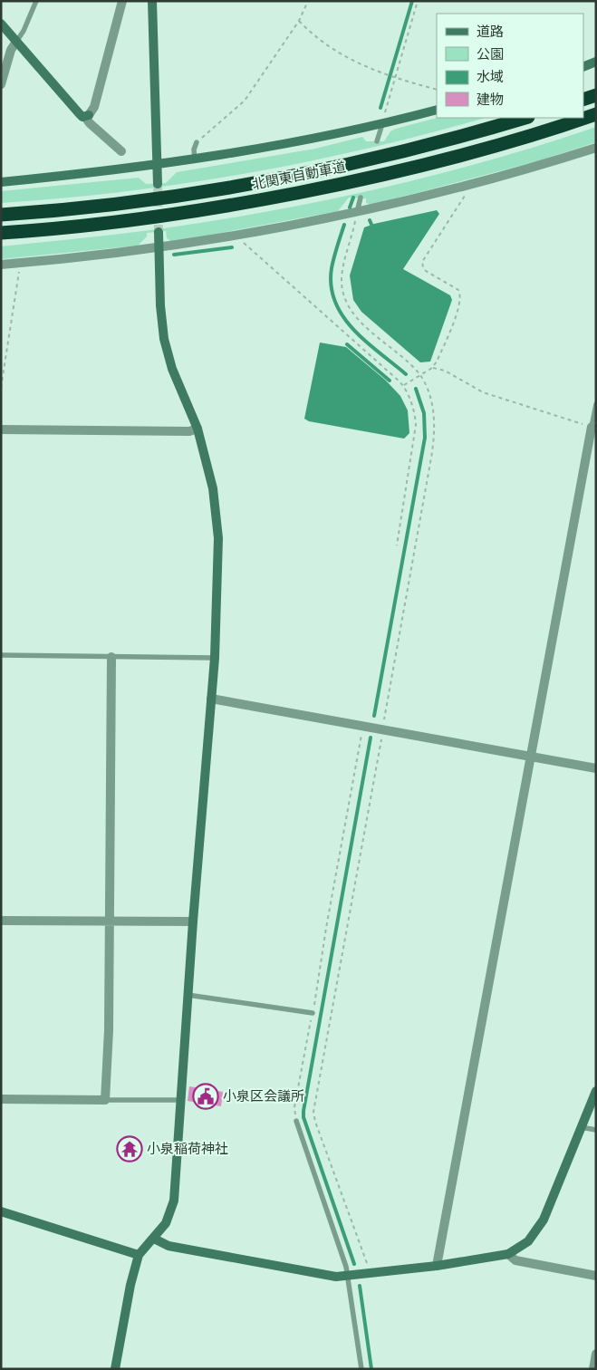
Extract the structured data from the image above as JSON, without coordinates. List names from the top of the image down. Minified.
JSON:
{"streets":{"highway":["北関東自動車道"]},"places":{"public building":["小泉区会議所"],"temple":["小泉稲荷神社"]},"legend":["道路","公園","水域","建物"]}
